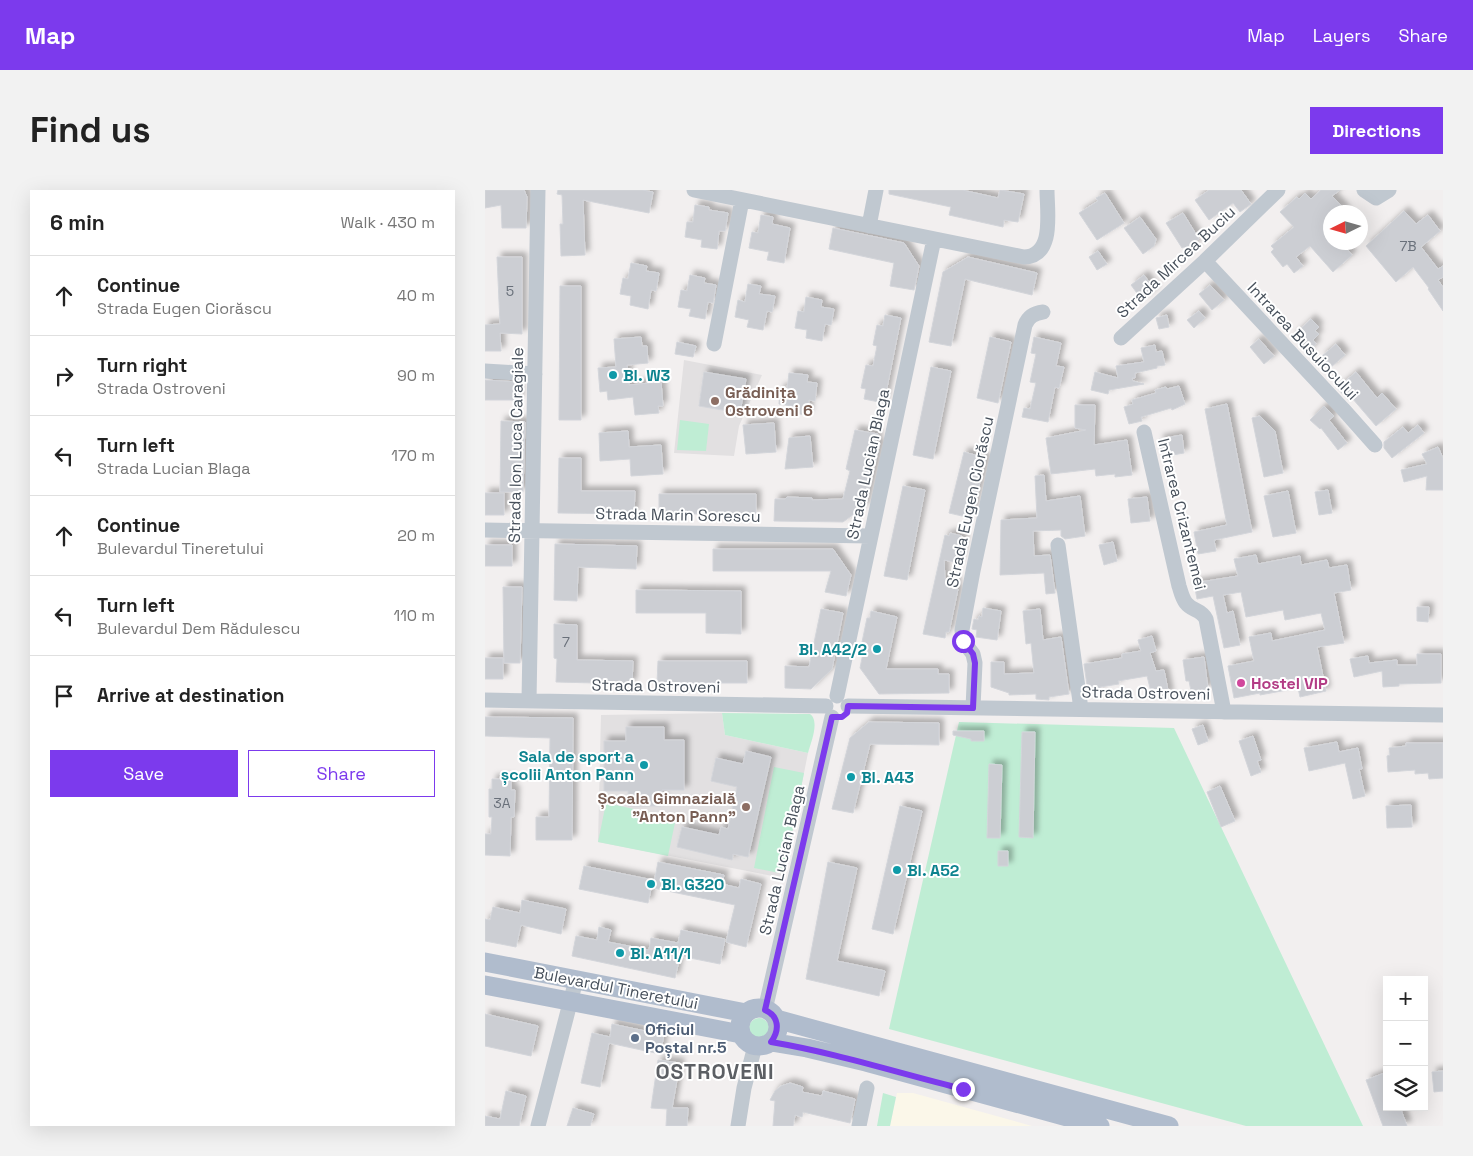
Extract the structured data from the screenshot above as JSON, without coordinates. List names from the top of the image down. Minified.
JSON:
{"streets":{"main road":["Bulevardul Tineretului"],"street":["Strada Mircea Buciu","Intrarea Busuiocului","Strada Ion Luca Caragiale","Strada Lucian Blaga","Strada Eugen Ciorăscu","Intrarea Crizantemei","Strada Marin Sorescu","Strada Ostroveni"]},"crossings":[["Strada Mircea Buciu","Intrarea Busuiocului"],["Strada Ion Luca Caragiale","Strada Marin Sorescu"],["Strada Ion Luca Caragiale","Strada Ostroveni"],["Strada Lucian Blaga","Strada Marin Sorescu"],["Strada Lucian Blaga","Strada Ostroveni"],["Strada Lucian Blaga","Bulevardul Tineretului"],["Strada Eugen Ciorăscu","Strada Ostroveni"],["Intrarea Crizantemei","Strada Ostroveni"]],"districts":["OSTROVENI"],"places":["Bl. W3","Grădinița Ostroveni 6","Bl. A42/2","Hostel VIP","Sala de sport a școlii Anton Pann","Bl. A43","Școala Gimnazială \"Anton Pann\"","Bl. A52","Bl. G320","Bl. A11/1","Oficiul Poștal nr.5"],"house_numbers":["7B","5","7","3A"],"north":"left","page":{"header":"Map","nav":["Map","Layers","Share"],"buttons":["Directions",["Save","Share"]],"title":"Find us","heading":["6 min","Walk · 430 m"],"list":[["Continue","Strada Eugen Ciorăscu","40 m"],["Turn right","Strada Ostroveni","90 m"],["Turn left","Strada Lucian Blaga","170 m"],["Continue","Bulevardul Tineretului","20 m"],["Turn left","Bulevardul Dem Rădulescu","110 m"],"Arrive at destination"],"map_buttons":["+","−"]}}
